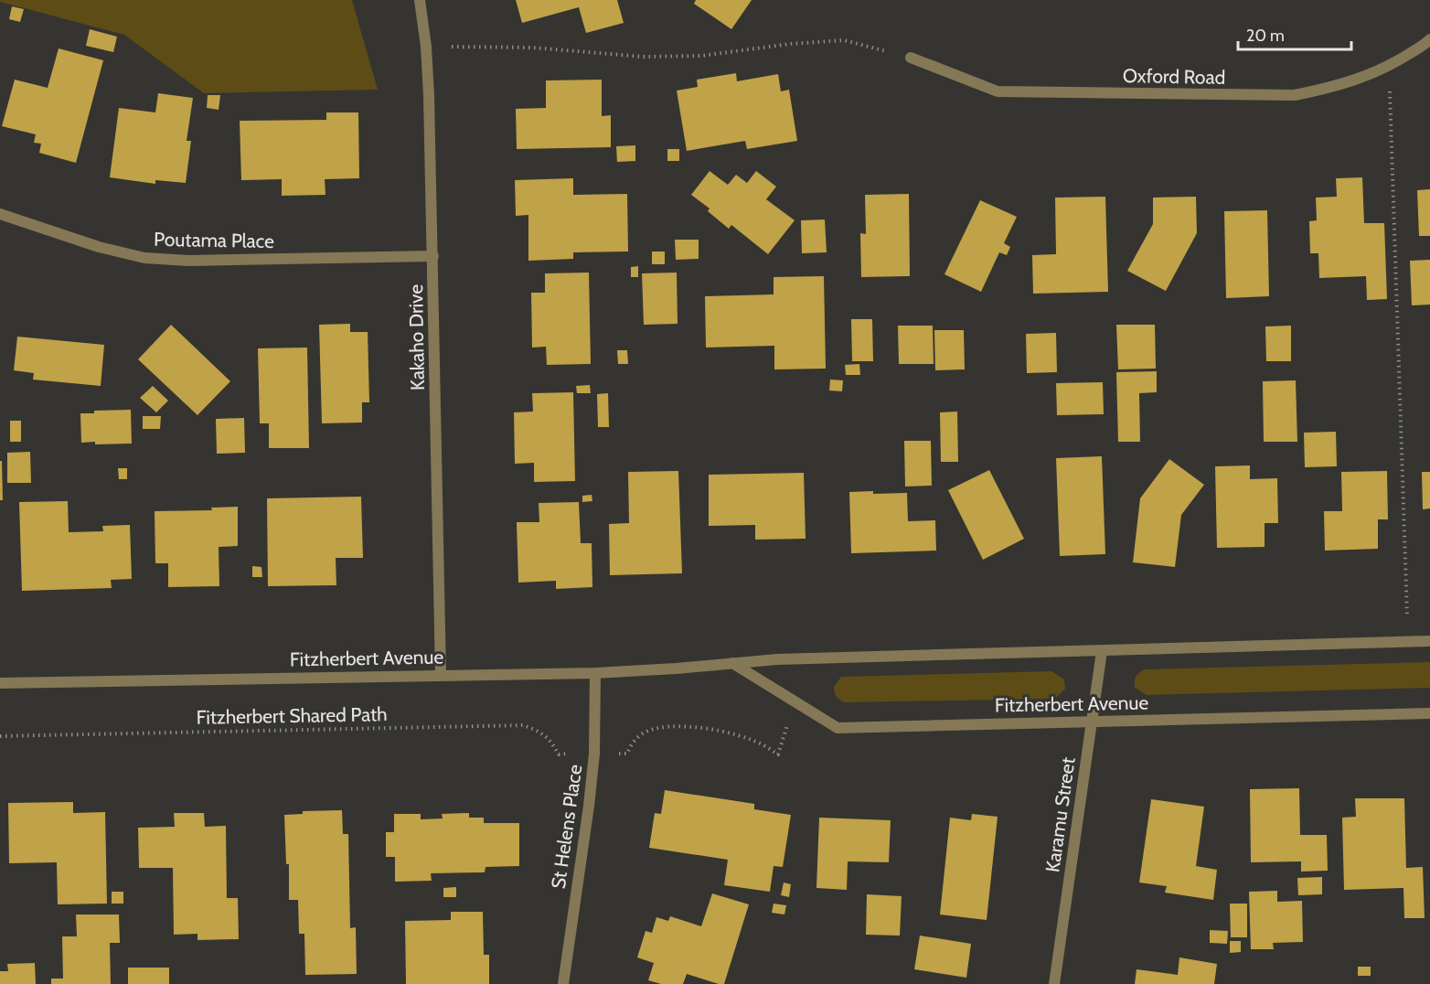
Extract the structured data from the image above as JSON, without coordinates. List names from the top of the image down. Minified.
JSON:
{"streets":{"street":["Oxford Road","Poutama Place","Kakaho Drive","Fitzherbert Avenue","Karamu Street","St Helens Place"],"path":["Fitzherbert Shared Path"]},"crossings":[["Poutama Place","Kakaho Drive"],["Kakaho Drive","Fitzherbert Avenue"],["Fitzherbert Avenue","Karamu Street"],["Fitzherbert Avenue","St Helens Place"]],"scale_bar":"20 m"}
